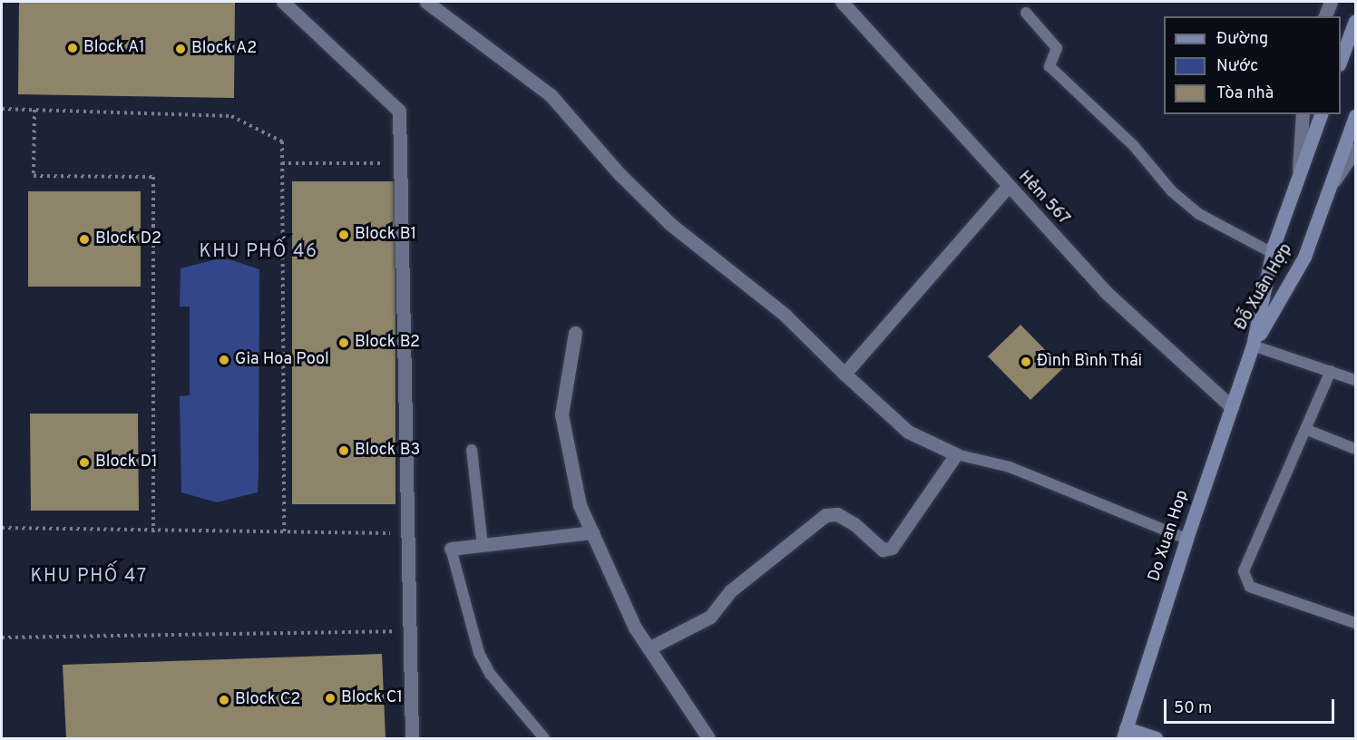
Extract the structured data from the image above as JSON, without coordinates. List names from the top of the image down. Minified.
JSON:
{"streets":{"main road":["Đỗ Xuân Hợp","Do Xuan Hop"],"street":["Hẻm 567"]},"crossings":[["Hẻm 567","Do Xuan Hop"],["Đỗ Xuân Hợp","Do Xuan Hop"]],"districts":["KHU PHỐ 46","KHU PHỐ 47"],"places":["Block A1","Block A2","Block B1","Block D2","Block B2","Gia Hoa Pool","Đình Bình Thái","Block B3","Block D1","Block C1","Block C2"],"legend":["Đường","Nước","Tòa nhà"],"scale_bar":"50 m"}
